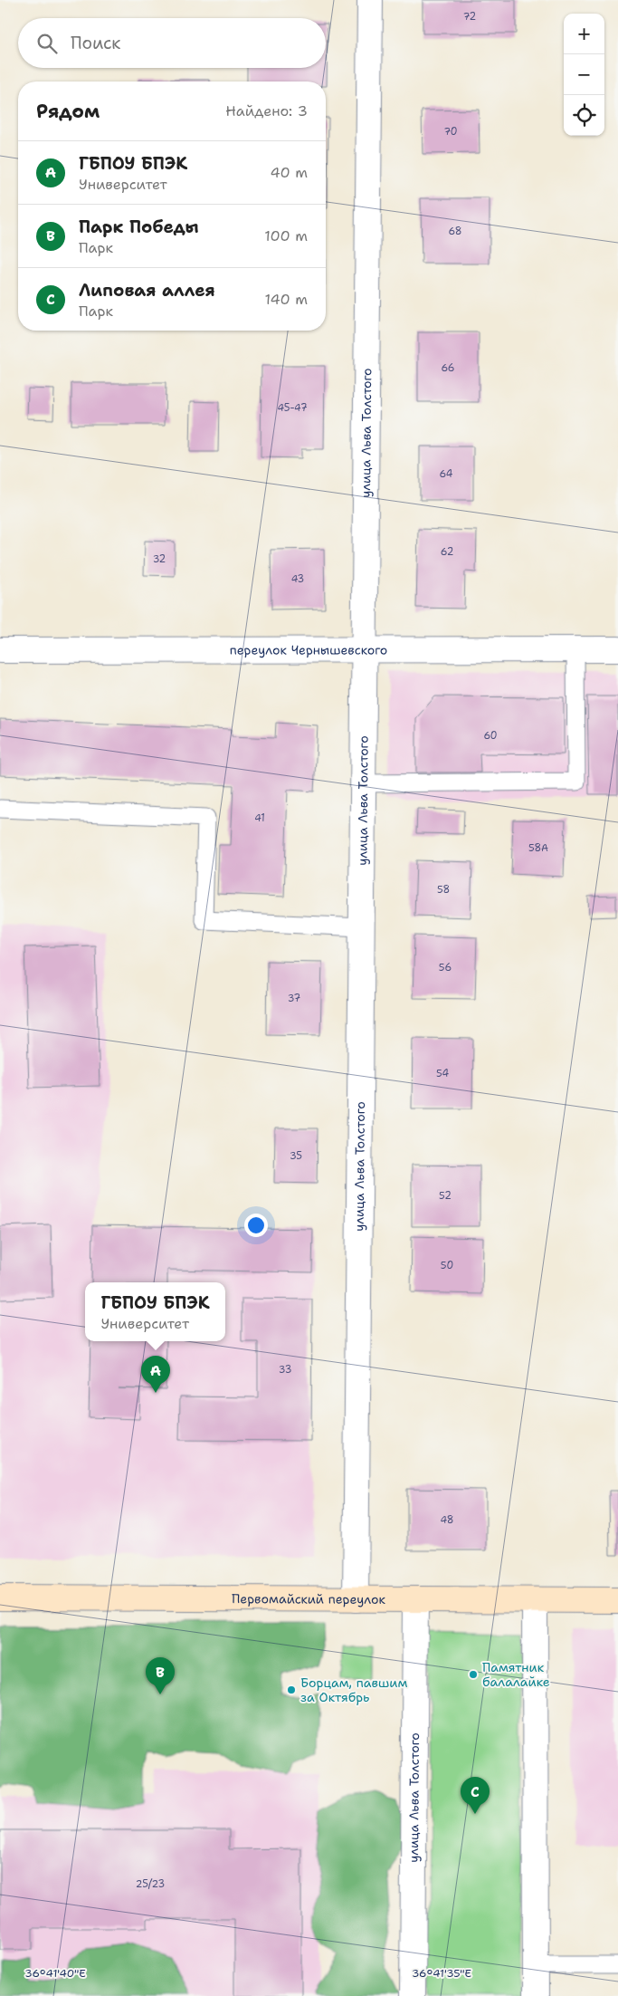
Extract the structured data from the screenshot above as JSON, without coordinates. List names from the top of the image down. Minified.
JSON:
{"streets":{"street":["улица Льва Толстого","переулок Чернышевского","Первомайский переулок"]},"crossings":[["улица Льва Толстого","переулок Чернышевского"],["улица Льва Толстого","Первомайский переулок"]],"places":["Памятник балалайке","Борцам, павшим за Октябрь"],"house_numbers":["72","70","68","66","45-47","64","62","32","43","60","41","58А","58","56","37","54","35","52","50","33","48","25/23"],"page":{"map_buttons":["+","−"],"search":"Поиск","heading":["Рядом","Найдено: 3"],"list":[{"mark":"A","name":"ГБПОУ БПЭК","note":"Университет","value":"40 m"},{"mark":"B","name":"Парк Победы","note":"Парк","value":"100 m"},{"mark":"C","name":"Липовая аллея","note":"Парк","value":"140 m"}],"popup":["ГБПОУ БПЭК","Университет"],"pins":["A","B","C"]},"coordinates":["36°41'40\"E","36°41'35\"E"]}
